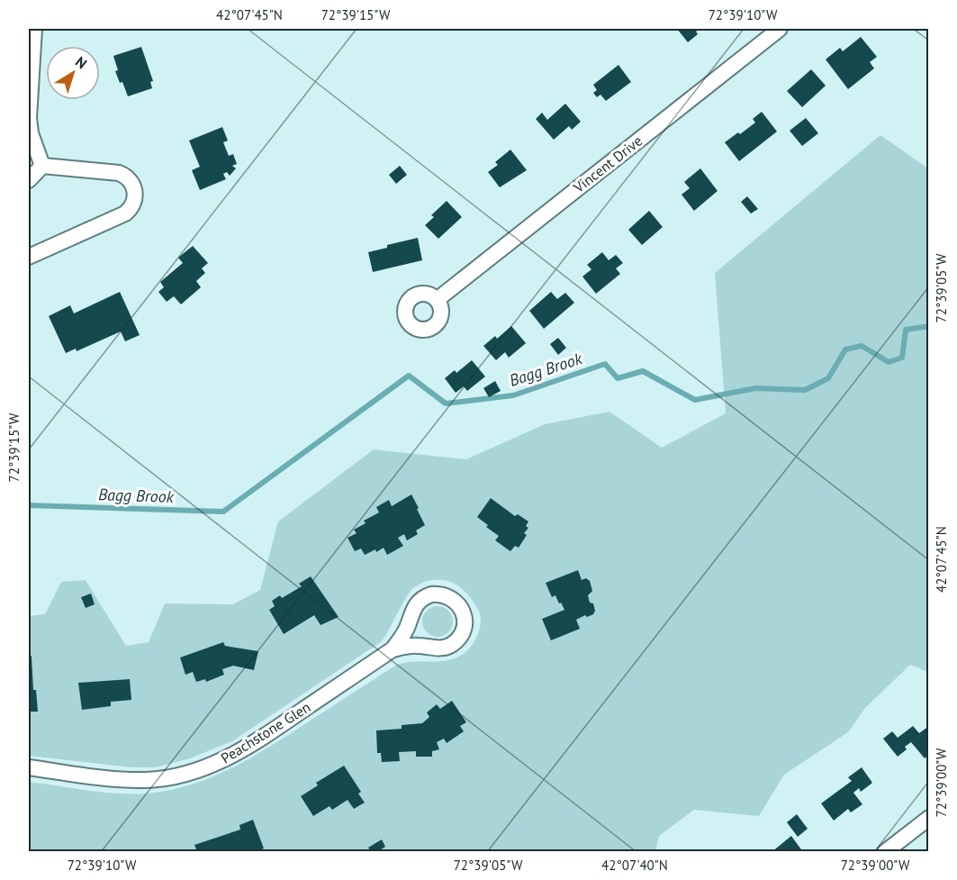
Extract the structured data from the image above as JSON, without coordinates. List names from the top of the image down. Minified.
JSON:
{"streets":{"street":["Vincent Drive","Peachstone Glen"]},"water":["Bagg Brook"],"north":"top right","coordinates":["42°07'45\"N","72°39'15\"W","72°39'10\"W","72°39'05\"W","72°39'00\"W","42°07'40\"N"]}
